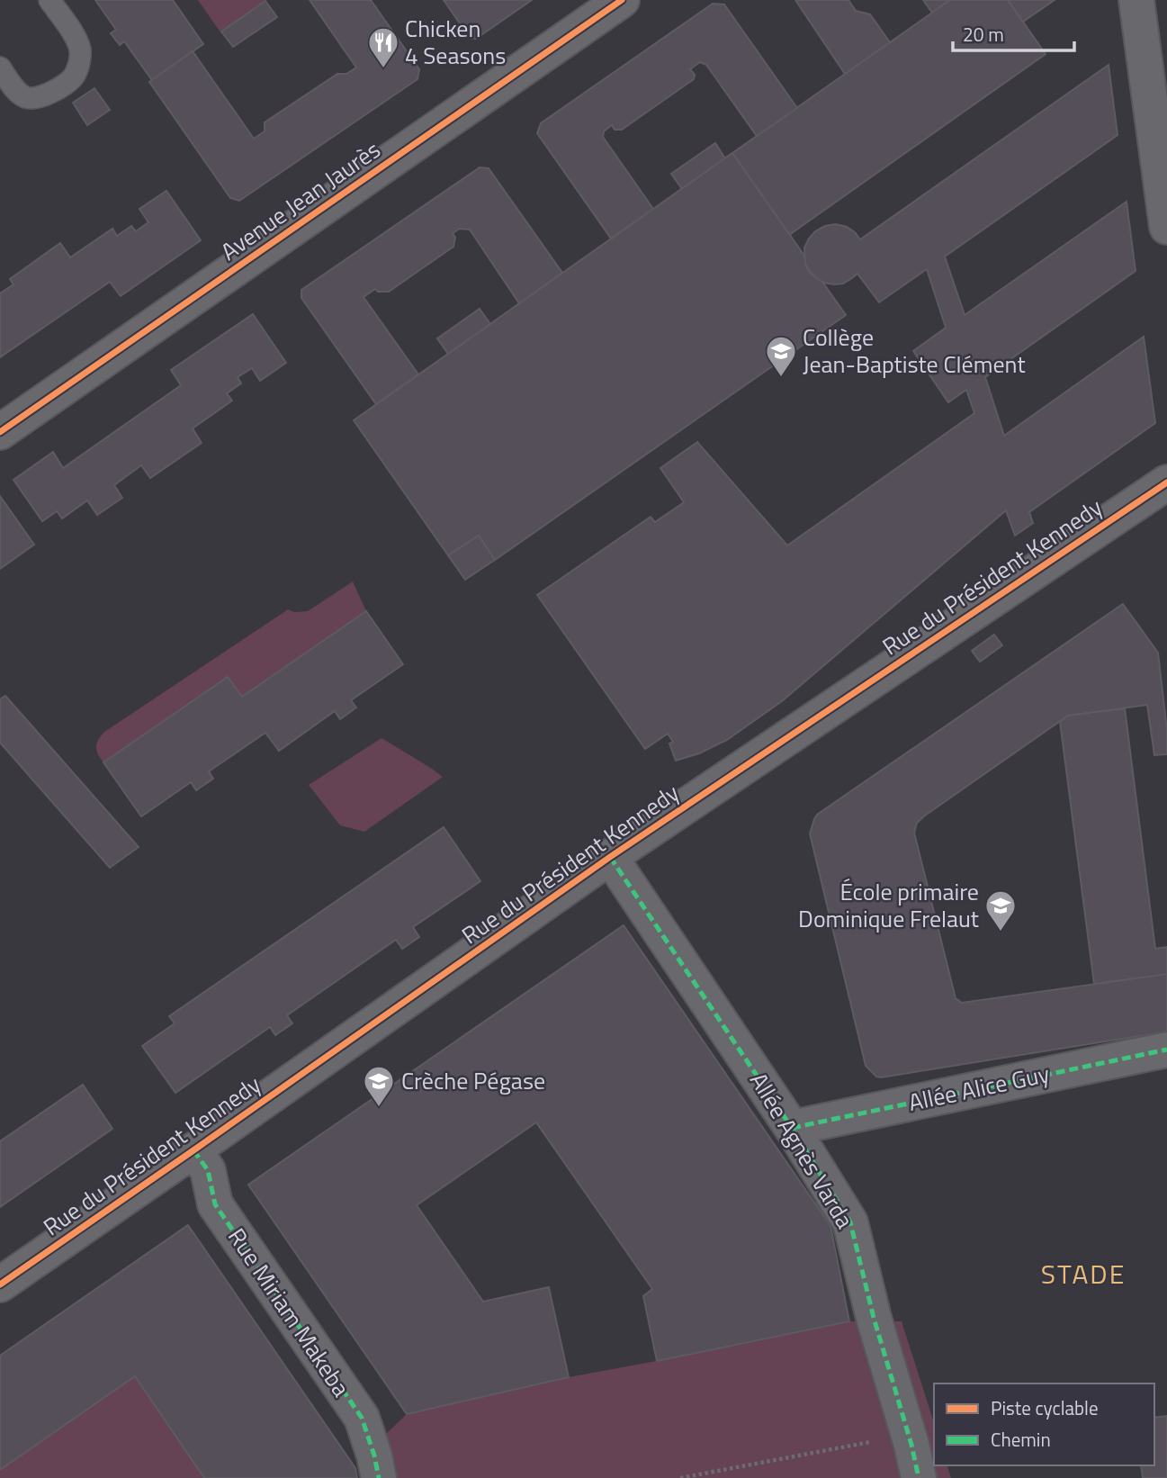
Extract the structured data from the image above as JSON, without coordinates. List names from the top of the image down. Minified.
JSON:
{"streets":{"street":["Avenue Jean Jaurès","Rue du Président Kennedy","Allée Alice Guy","Allée Agnès Varda","Rue Miriam Makeba"]},"crossings":[["Rue du Président Kennedy","Allée Agnès Varda"],["Rue du Président Kennedy","Rue Miriam Makeba"],["Allée Alice Guy","Allée Agnès Varda"]],"districts":["STADE"],"places":{"restaurant":["Chicken 4 Seasons"],"school or university":["Collège Jean-Baptiste Clément","École primaire Dominique Frelaut","Crèche Pégase"]},"legend":["Piste cyclable","Chemin"],"scale_bar":"20 m"}
